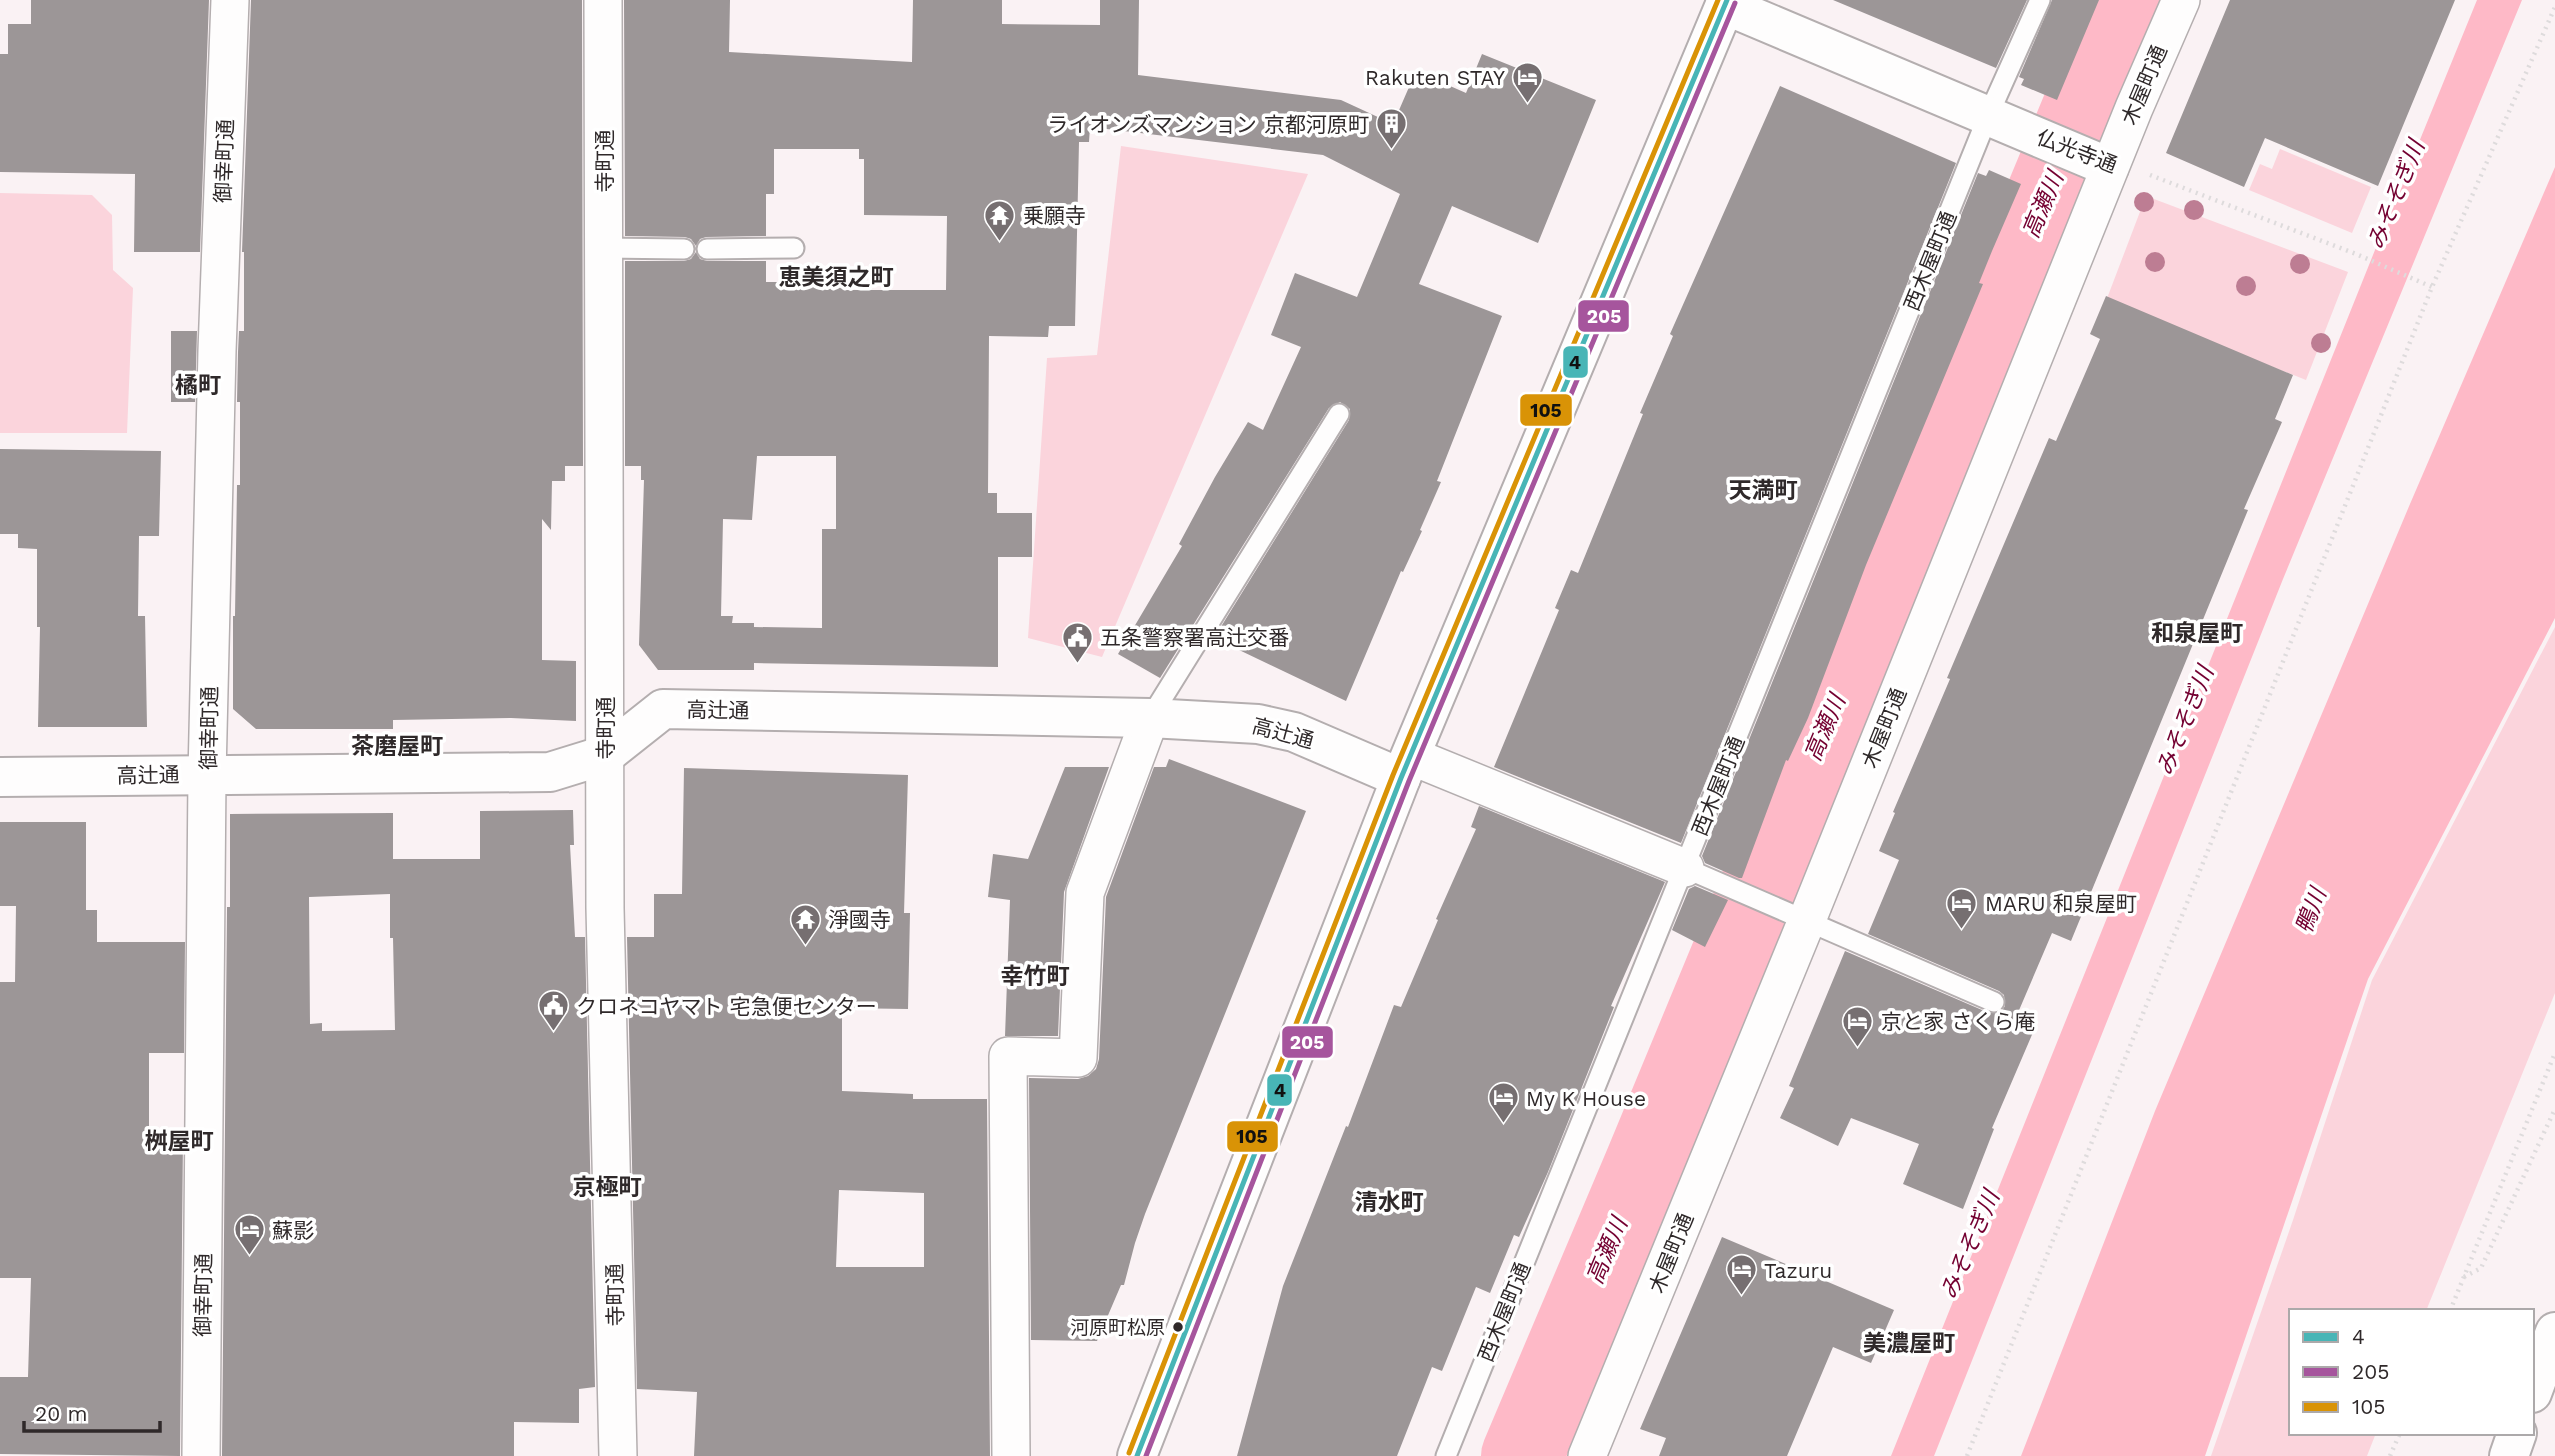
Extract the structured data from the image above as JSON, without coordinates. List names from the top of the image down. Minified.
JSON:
{"streets":{"street":["木屋町通","仏光寺通","御幸町通","寺町通","高辻通"],"lane":["西木屋町通"]},"crossings":[["木屋町通","仏光寺通"],["仏光寺通","西木屋町通"],["御幸町通","高辻通"],["寺町通","高辻通"]],"districts":["恵美須之町","橘町","天満町","和泉屋町","茶磨屋町","幸竹町","桝屋町","京極町","清水町","美濃屋町"],"water":["みそそぎ川","高瀬川","鴨川"],"places":{"hotel":["Rakuten STAY","MARU 和泉屋町","京と家 さくら庵","My K House","蘇影","Tazuru"],"building":["ライオンズマンション 京都河原町"],"temple":["乗願寺","淨國寺"],"public building":["五条警察署高辻交番","クロネコヤマト 宅急便センター"],"other":["河原町松原"]},"lines":["transit line 4","transit line 105","transit line 205"],"legend":["4","205","105"],"scale_bar":"20 m"}
